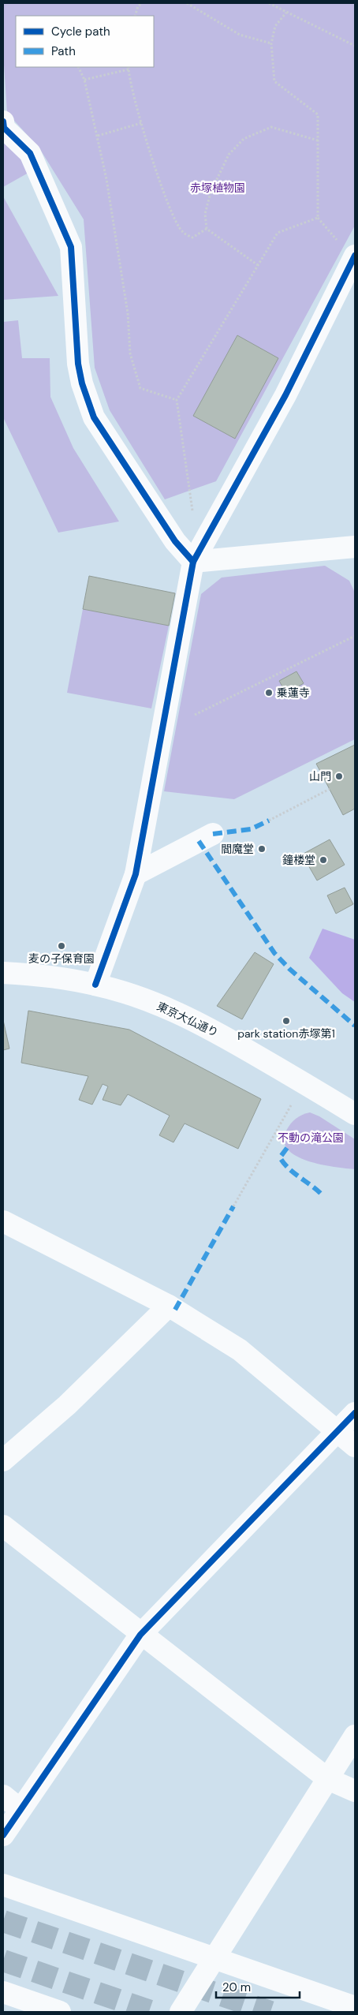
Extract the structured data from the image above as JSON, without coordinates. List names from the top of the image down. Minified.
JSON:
{"streets":{"street":["東京大仏通り"]},"parks":["赤塚植物園","不動の滝公園"],"places":["乗蓮寺","山門","閻魔堂","鐘楼堂","麦の子保育園","park station赤塚第1"],"legend":["Cycle path","Path"],"scale_bar":"20 m"}
